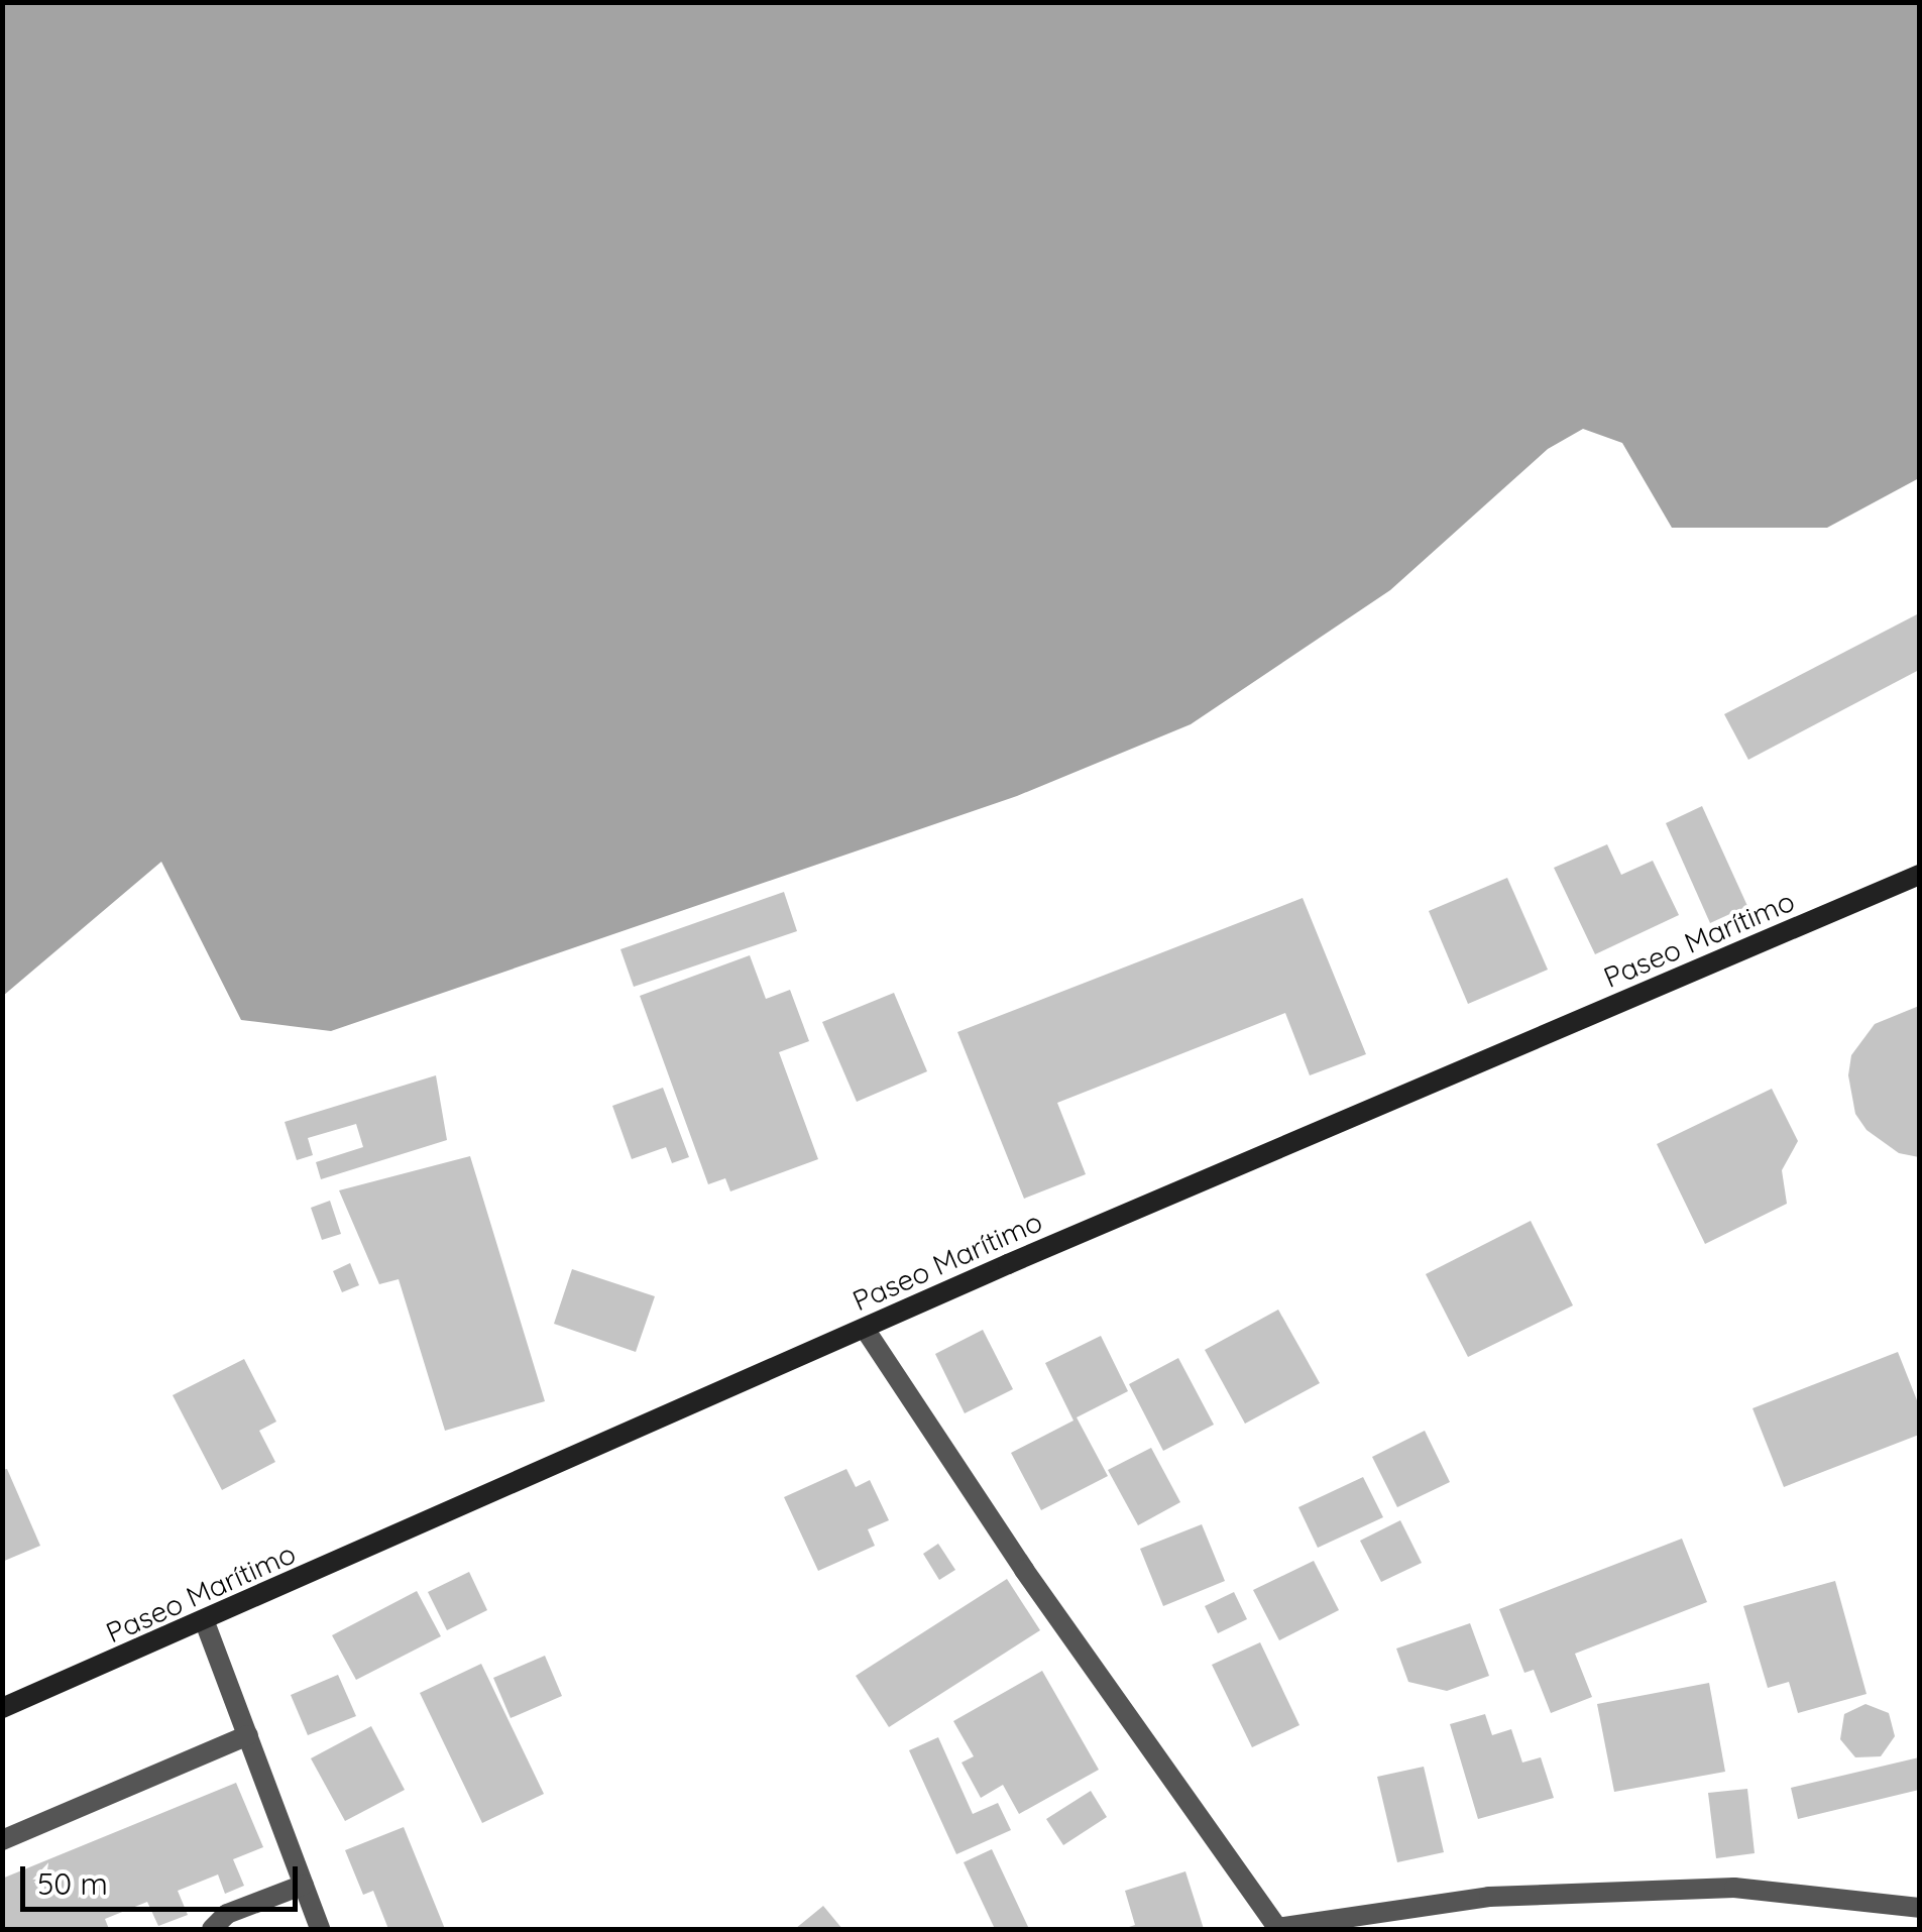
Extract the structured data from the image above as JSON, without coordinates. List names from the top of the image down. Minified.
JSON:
{"streets":{"main road":["Paseo Marítimo"]},"scale_bar":"50 m"}
